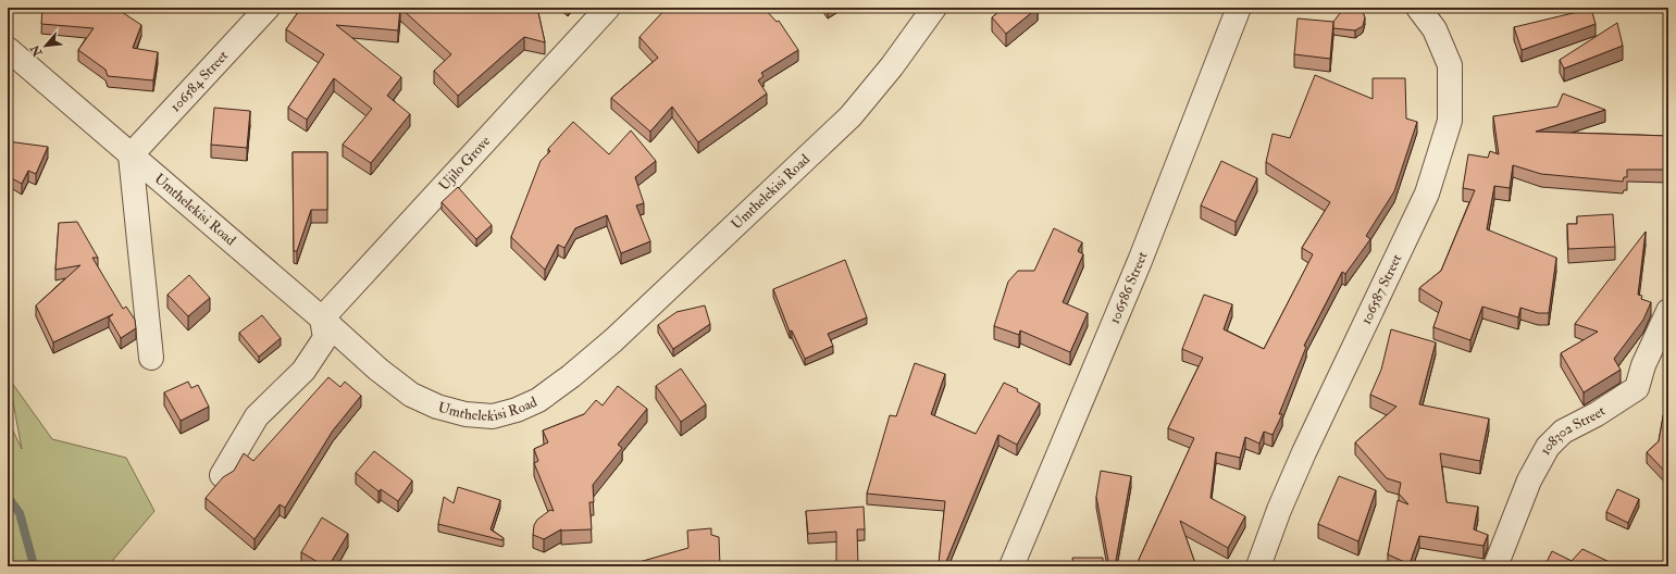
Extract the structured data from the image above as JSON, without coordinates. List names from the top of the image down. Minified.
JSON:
{"streets":{"street":["106584 Street","Ujilo Grove","Umthelekisi Road","106586 Street","106587 Street","108302 Street"]},"crossings":[["106584 Street","Umthelekisi Road"],["Ujilo Grove","Umthelekisi Road"]],"north":"bottom left"}
